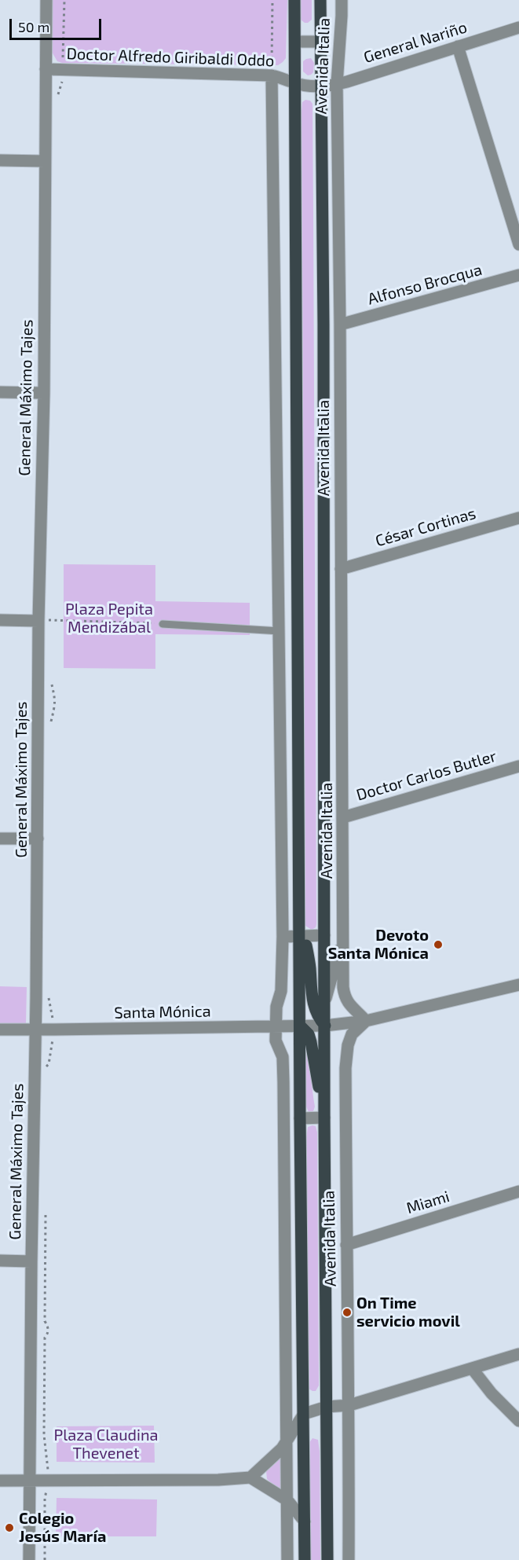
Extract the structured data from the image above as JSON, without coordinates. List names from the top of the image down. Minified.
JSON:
{"streets":{"main road":["Avenida Italia"],"street":["General Nariño","Doctor Alfredo Giribaldi Oddo","Alfonso Brocqua","General Máximo Tajes","César Cortinas","Doctor Carlos Butler","Santa Mónica","Miami"]},"crossings":[["General Nariño","Doctor Alfredo Giribaldi Oddo"],["General Nariño","Avenida Italia"],["Doctor Alfredo Giribaldi Oddo","Avenida Italia"],["Doctor Alfredo Giribaldi Oddo","General Máximo Tajes"],["Avenida Italia","Alfonso Brocqua"],["Avenida Italia","César Cortinas"],["Avenida Italia","Doctor Carlos Butler"],["Avenida Italia","Santa Mónica"],["Avenida Italia","Miami"],["General Máximo Tajes","Santa Mónica"]],"parks":["Plaza Pepita Mendizábal","Plaza Claudina Thevenet"],"places":["Devoto Santa Mónica","On Time servicio movil","Colegio Jesús María"],"scale_bar":"50 m"}
